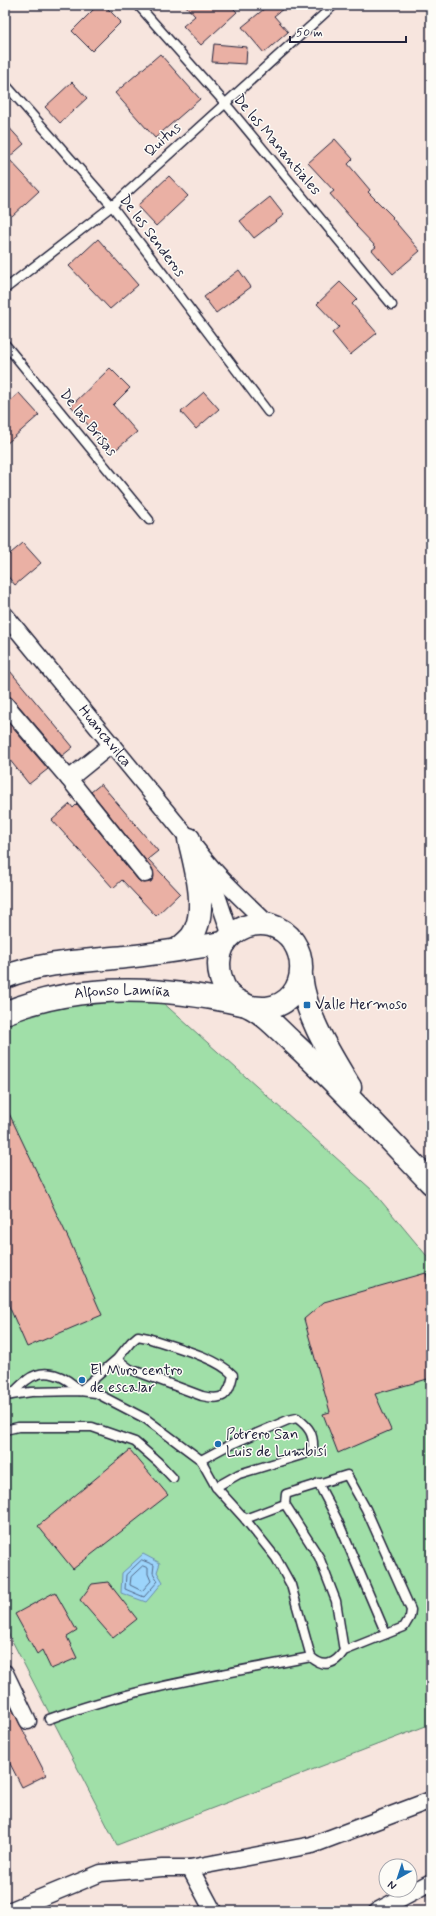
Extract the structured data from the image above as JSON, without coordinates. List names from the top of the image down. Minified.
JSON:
{"streets":{"street":["Huancavilca","Alfonso Lamiña"],"lane":["Quitus","De los Manantiales","De los Senderos","De las Brisas"]},"crossings":[["Quitus","De los Manantiales"],["Quitus","De los Senderos"],["Huancavilca","Alfonso Lamiña"]],"places":{"transit":["Valle Hermoso"],"other":["El Muro centro de escalar","Potrero San Luis de Lumbisí"]},"scale_bar":"50 m","north":"bottom left"}
